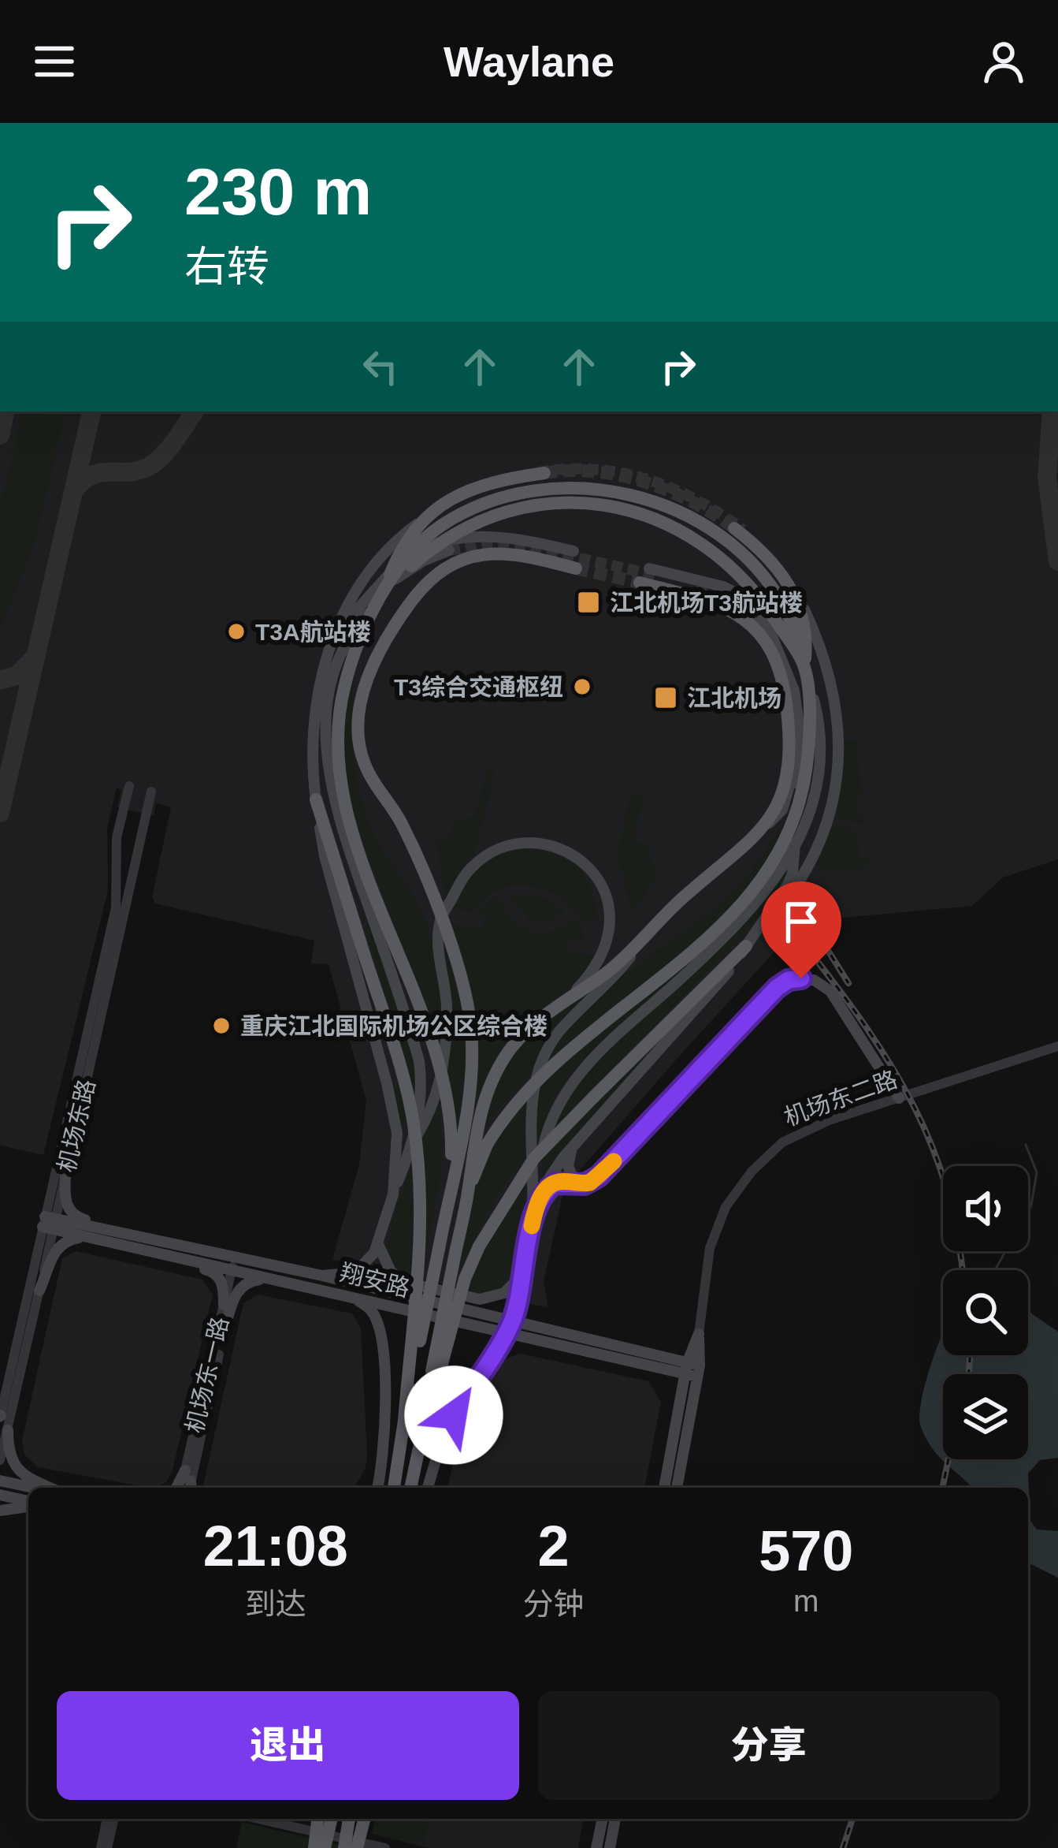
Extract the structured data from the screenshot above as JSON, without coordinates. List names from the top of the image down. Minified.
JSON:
{"streets":{"main road":["翔安路"],"street":["机场东二路","机场东路","机场东一路"]},"crossings":[["机场东路","翔安路"],["翔安路","机场东一路"]],"places":{"transit":["江北机场T3航站楼","江北机场"],"other":["T3A航站楼","T3综合交通枢纽","重庆江北国际机场公区综合楼"]},"page":{"header":"Waylane","turn":["230 m","右转"],"eta":["21:08","到达","2","分钟","570","m"],"buttons":["退出","分享"]}}
